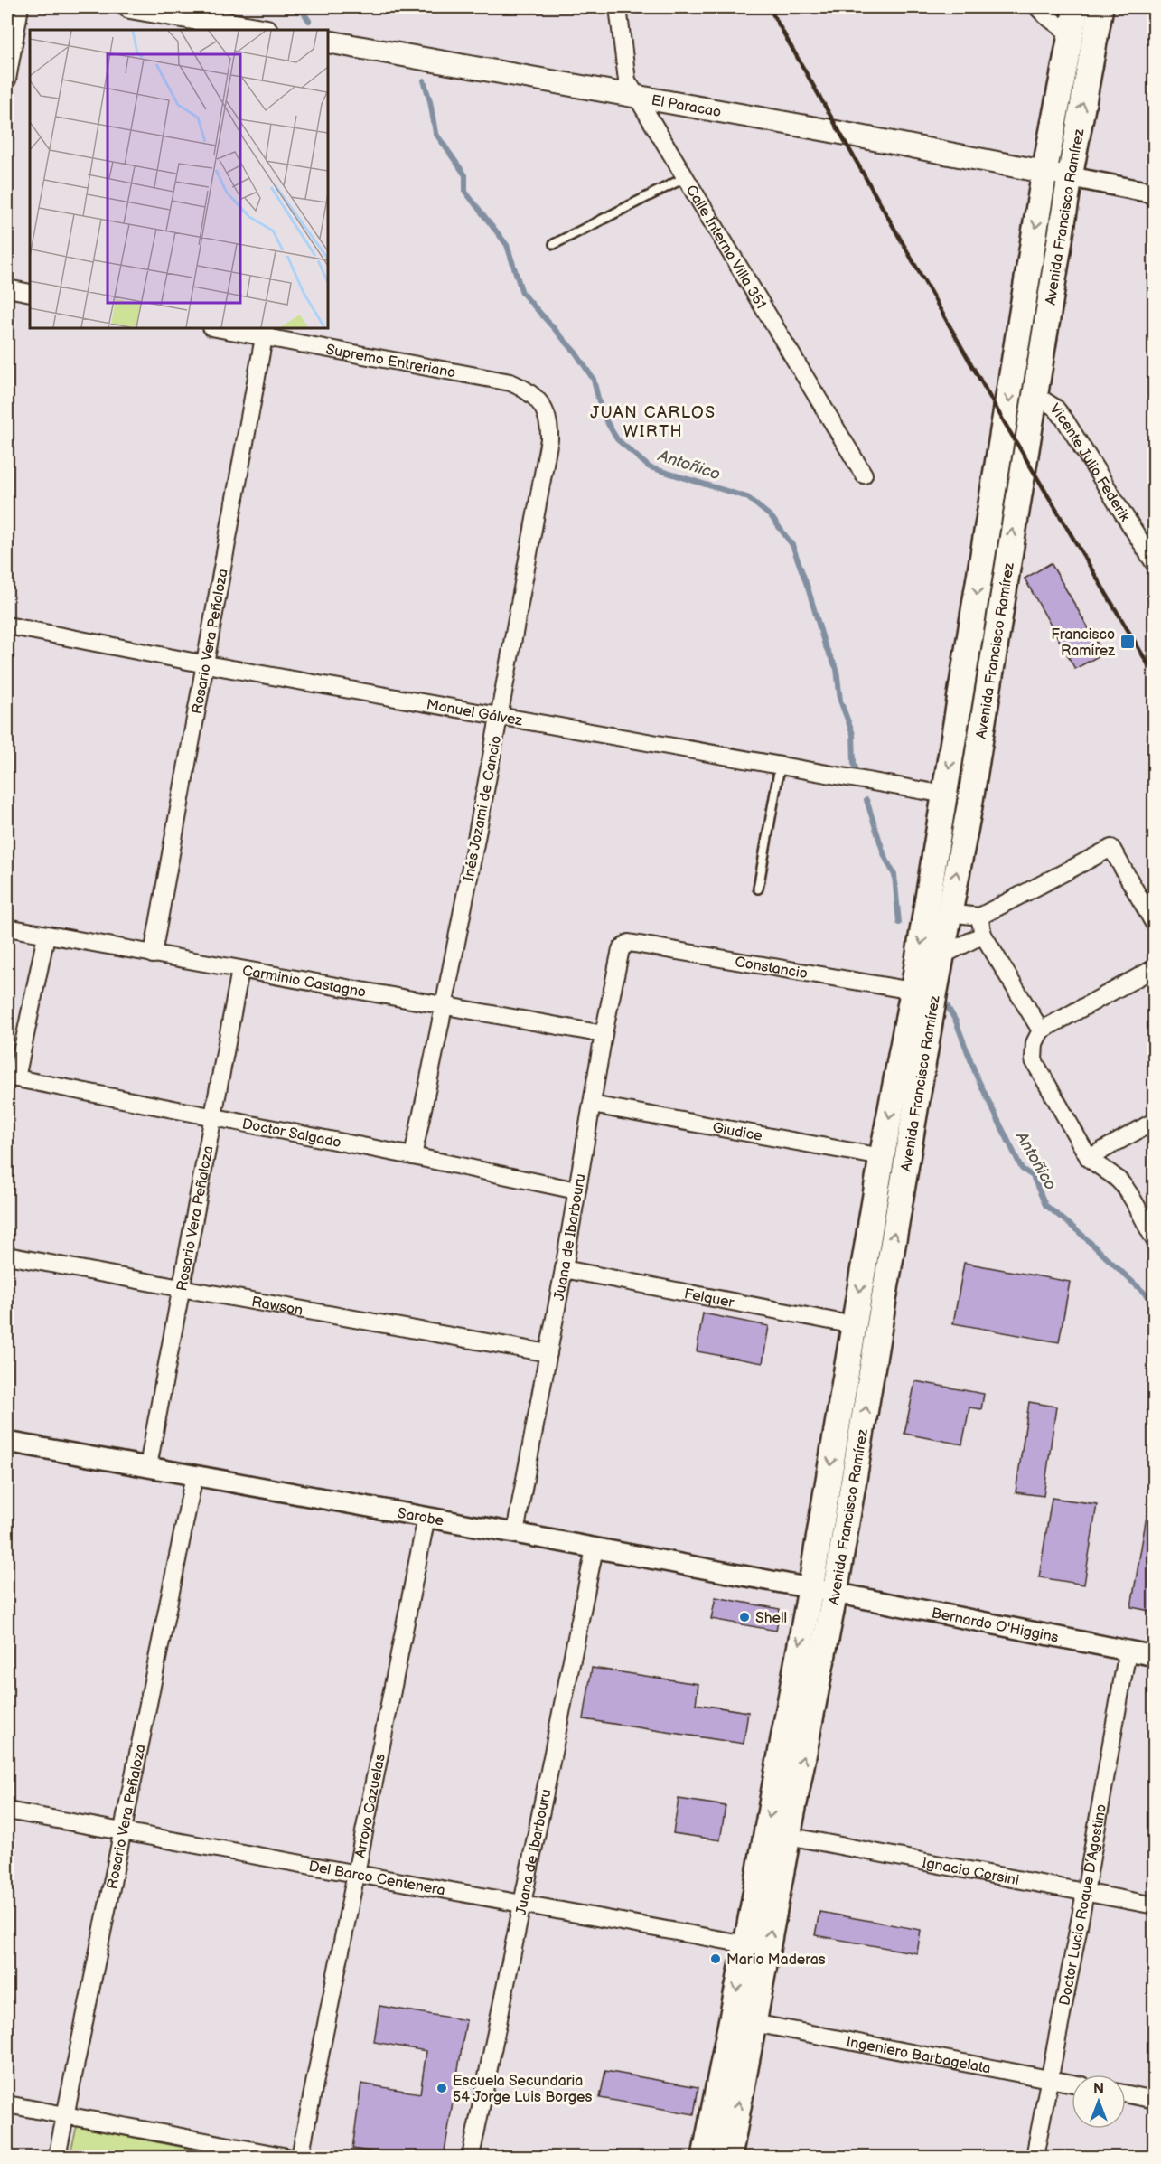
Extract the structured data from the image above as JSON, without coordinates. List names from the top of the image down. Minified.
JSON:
{"streets":{"main road":["El Paracao","Avenida Francisco Ramírez"],"street":["Calle Interna Villa 351","Supremo Entreriano","Vicente Julio Federik","Rosario Vera Peñaloza","Manuel Gálvez","Inés Jozami de Cancio","Constancio","Carminio Castagno","Giudice","Doctor Salgado","Juana de Ibarbouru","Felquer","Rawson","Sarobe","Bernardo O'Higgins","Arroyo Cazuelas","Ignacio Corsini","Del Barco Centenera","Doctor Lucio Roque D’Agostino","Ingeniero Barbagelata"]},"crossings":[["El Paracao","Avenida Francisco Ramírez"],["El Paracao","Calle Interna Villa 351"],["Avenida Francisco Ramírez","Vicente Julio Federik"],["Avenida Francisco Ramírez","Manuel Gálvez"],["Avenida Francisco Ramírez","Constancio"],["Avenida Francisco Ramírez","Giudice"],["Avenida Francisco Ramírez","Felquer"],["Avenida Francisco Ramírez","Sarobe"],["Avenida Francisco Ramírez","Bernardo O'Higgins"],["Avenida Francisco Ramírez","Ignacio Corsini"],["Avenida Francisco Ramírez","Del Barco Centenera"],["Avenida Francisco Ramírez","Ingeniero Barbagelata"],["Supremo Entreriano","Rosario Vera Peñaloza"],["Supremo Entreriano","Inés Jozami de Cancio"],["Rosario Vera Peñaloza","Manuel Gálvez"],["Rosario Vera Peñaloza","Carminio Castagno"],["Rosario Vera Peñaloza","Doctor Salgado"],["Rosario Vera Peñaloza","Rawson"],["Rosario Vera Peñaloza","Sarobe"],["Rosario Vera Peñaloza","Del Barco Centenera"],["Manuel Gálvez","Inés Jozami de Cancio"],["Inés Jozami de Cancio","Carminio Castagno"],["Inés Jozami de Cancio","Doctor Salgado"],["Constancio","Juana de Ibarbouru"],["Carminio Castagno","Juana de Ibarbouru"],["Giudice","Juana de Ibarbouru"],["Doctor Salgado","Juana de Ibarbouru"],["Juana de Ibarbouru","Felquer"],["Juana de Ibarbouru","Rawson"],["Juana de Ibarbouru","Sarobe"],["Juana de Ibarbouru","Del Barco Centenera"],["Sarobe","Bernardo O'Higgins"],["Sarobe","Arroyo Cazuelas"],["Bernardo O'Higgins","Doctor Lucio Roque D’Agostino"],["Arroyo Cazuelas","Del Barco Centenera"],["Ignacio Corsini","Doctor Lucio Roque D’Agostino"],["Doctor Lucio Roque D’Agostino","Ingeniero Barbagelata"]],"districts":["JUAN CARLOS WIRTH"],"water":["Antoñico"],"places":{"transit":["Francisco Ramírez"],"other":["Shell","Mario Maderas","Escuela Secundaria 54 Jorge Luis Borges"]},"north":"top"}
